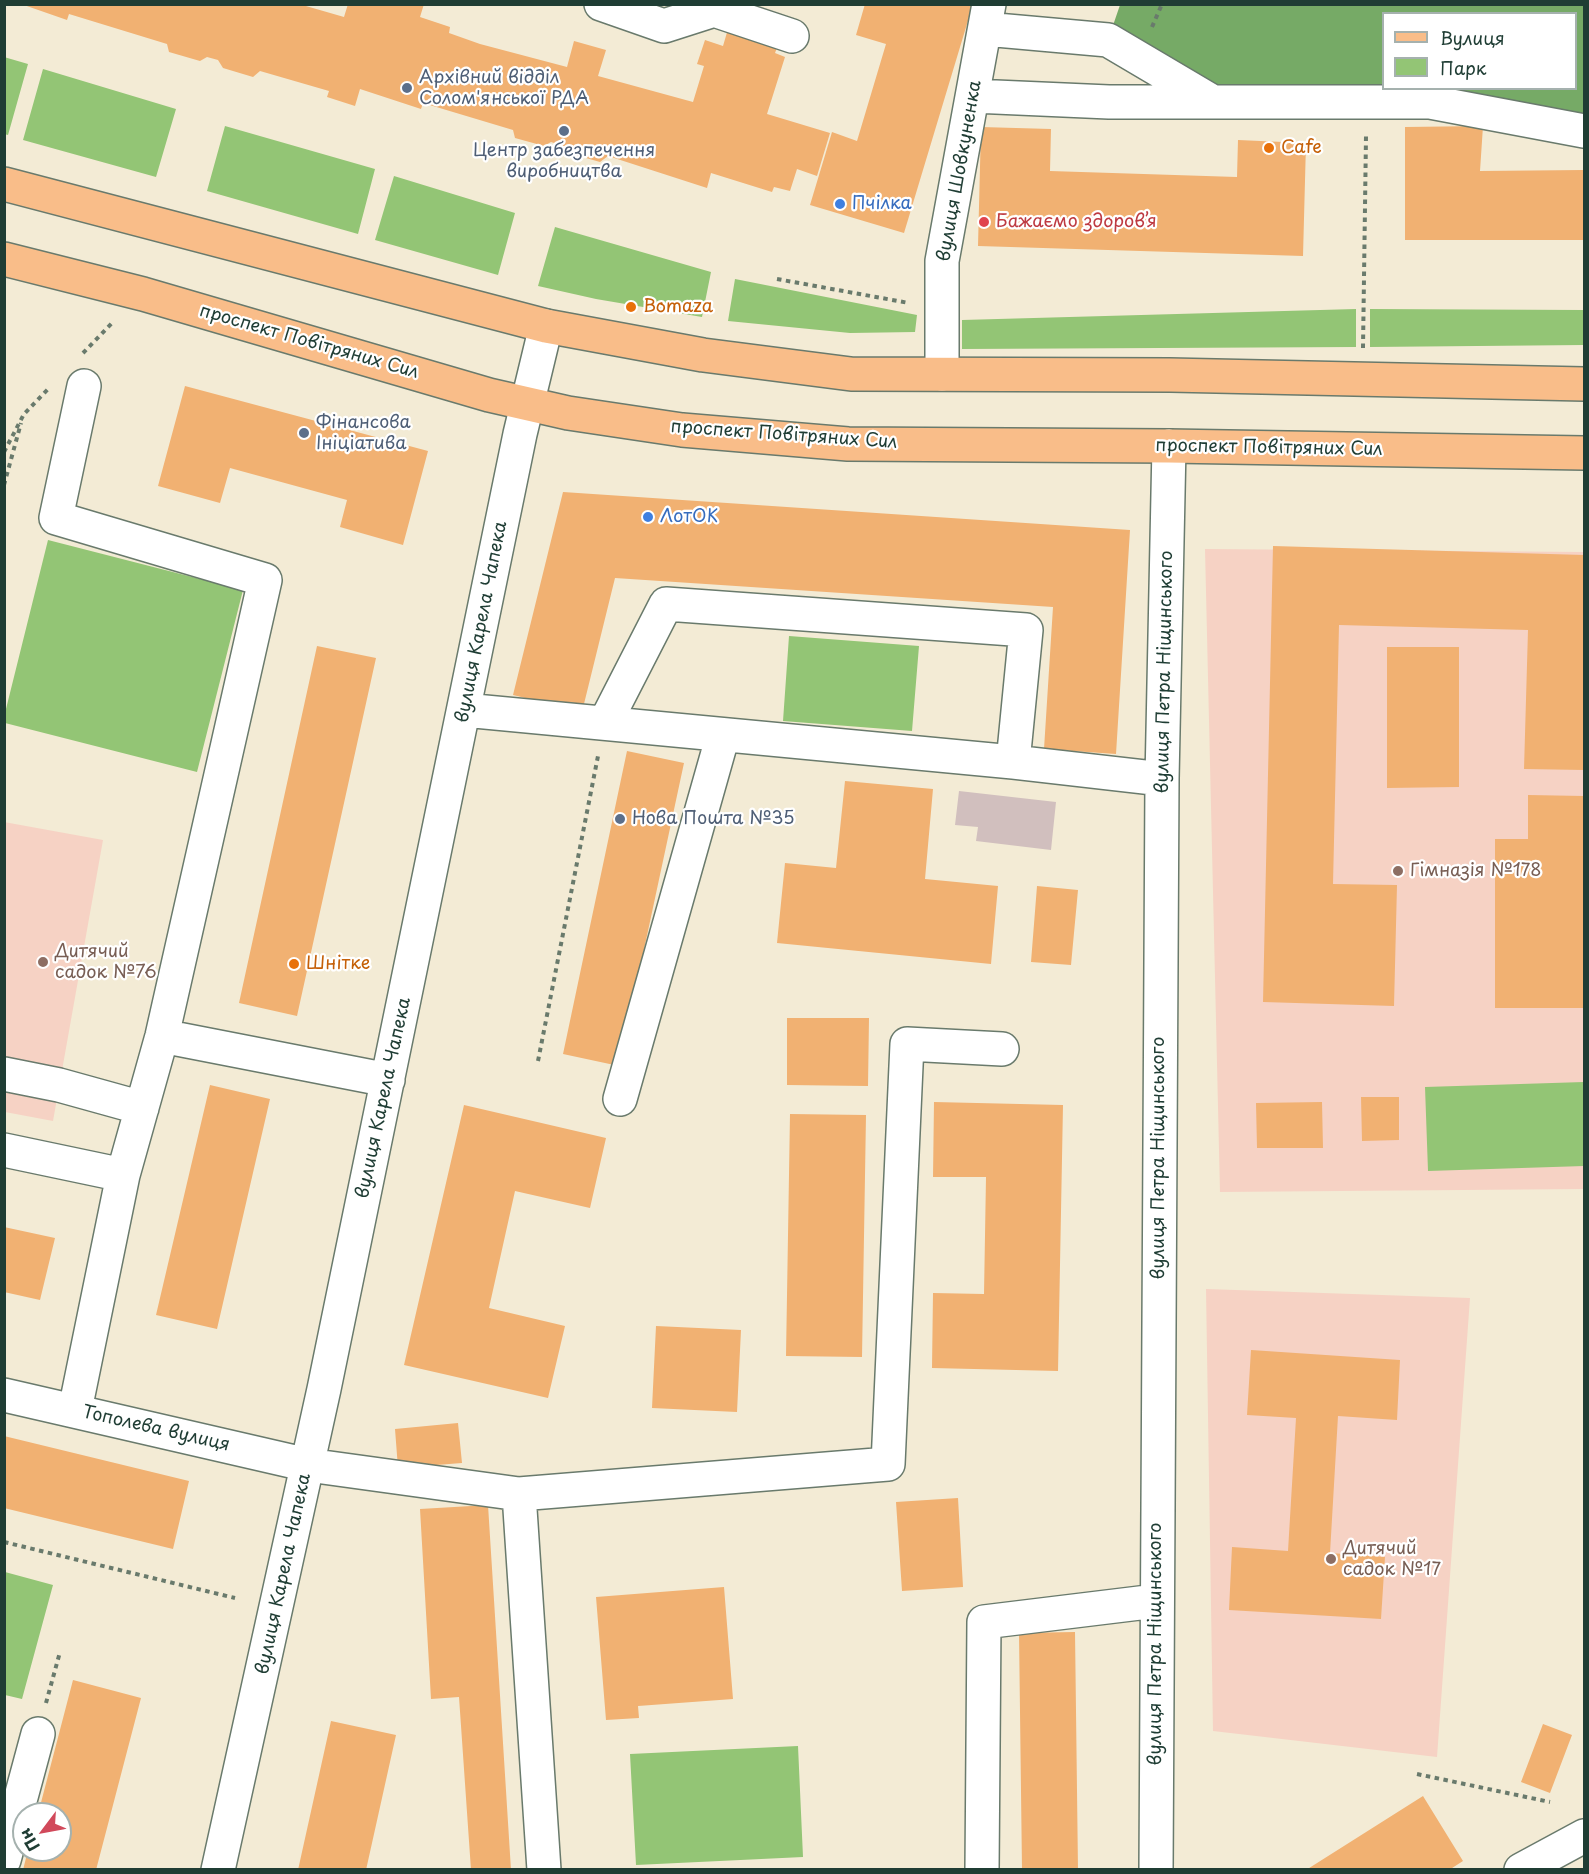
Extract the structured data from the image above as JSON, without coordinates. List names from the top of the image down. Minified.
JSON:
{"streets":{"main road":["проспект Повітряних Сил"],"street":["вулиця Шовкуненка","вулиця Карела Чапека","вулиця Петра Ніщинського","Тополева вулиця"]},"crossings":[["проспект Повітряних Сил","вулиця Карела Чапека"],["проспект Повітряних Сил","вулиця Петра Ніщинського"],["вулиця Карела Чапека","Тополева вулиця"]],"places":["Архівний відділ Солом'янської РДА","Центр забезпечення виробництва","Cafe","Пчілка","Бажаємо здоровʼя","Bomaza","Фінансова Ініціатива","ЛотОК","Нова Пошта №35","Гімназія №178","Дитячий садок №76","Шнітке","Дитячий садок №17"],"legend":["Вулиця","Парк"],"north":"bottom left"}
